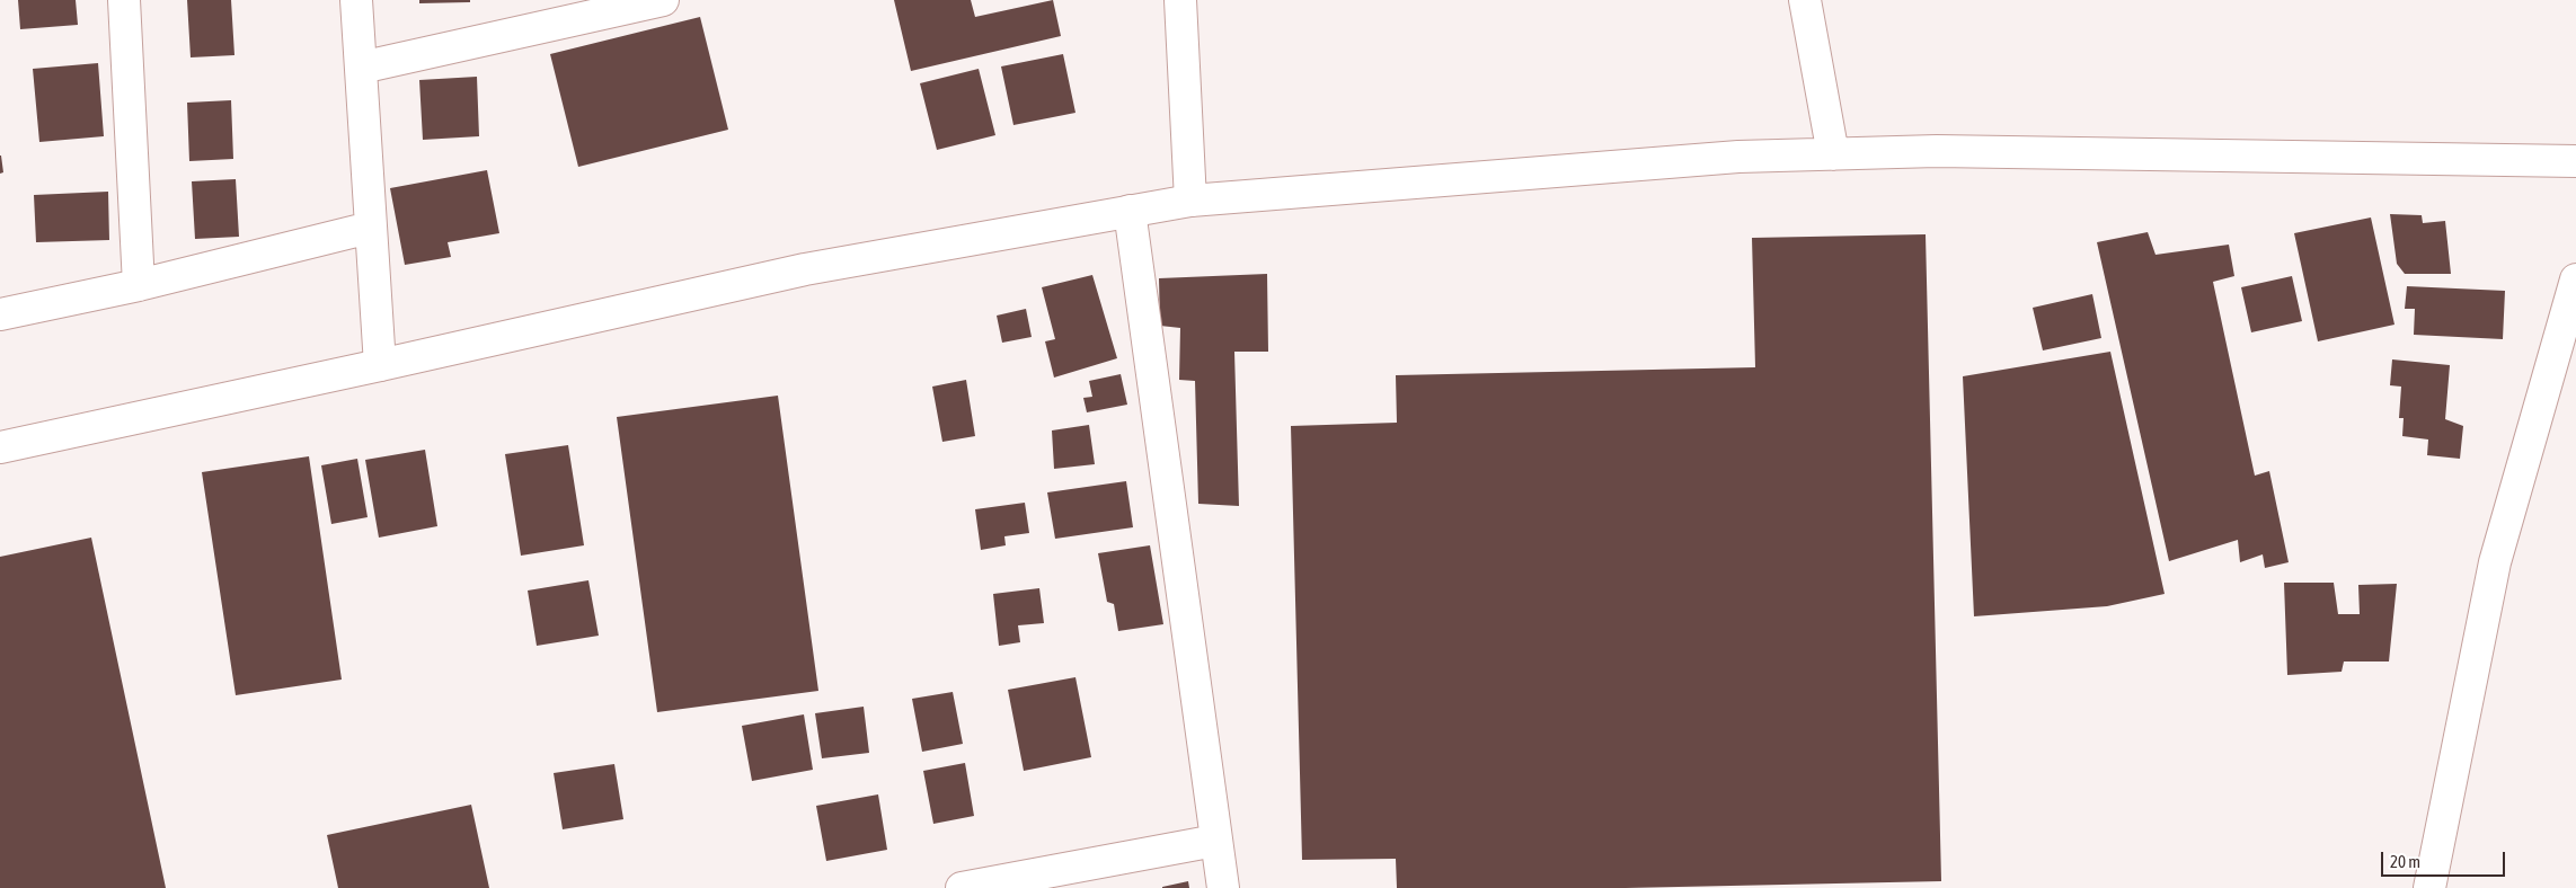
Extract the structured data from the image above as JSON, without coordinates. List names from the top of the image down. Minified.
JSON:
{"scale_bar":"20 m"}
